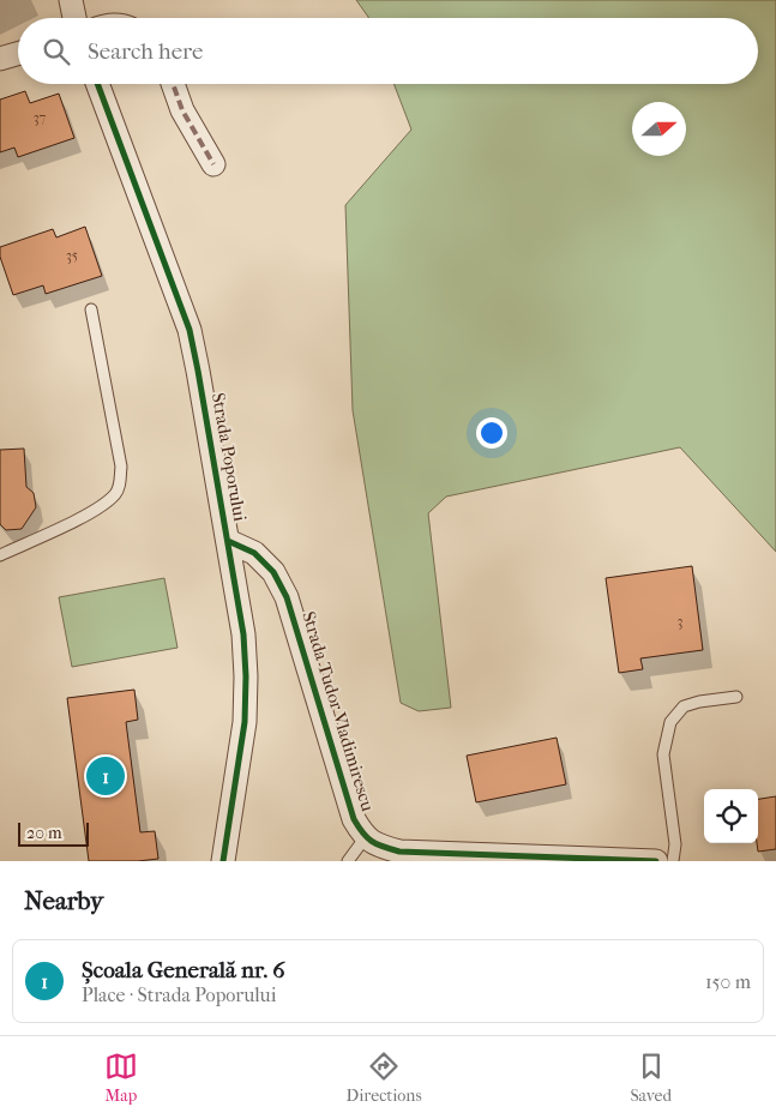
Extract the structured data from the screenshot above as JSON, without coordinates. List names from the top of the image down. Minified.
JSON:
{"streets":{"street":["Strada Poporului","Strada Tudor Vladimirescu"]},"crossings":[["Strada Poporului","Strada Tudor Vladimirescu"]],"house_numbers":["37","35","3"],"scale_bar":"20 m","north":"right","page":{"search":"Search here","pins":"1","scale":"20 m","heading":"Nearby","list":[{"mark":"1","name":"Școala Generală nr. 6","note":"Place · Strada Poporului","value":"150 m"}],"nav":["Map","Directions","Saved"]}}
